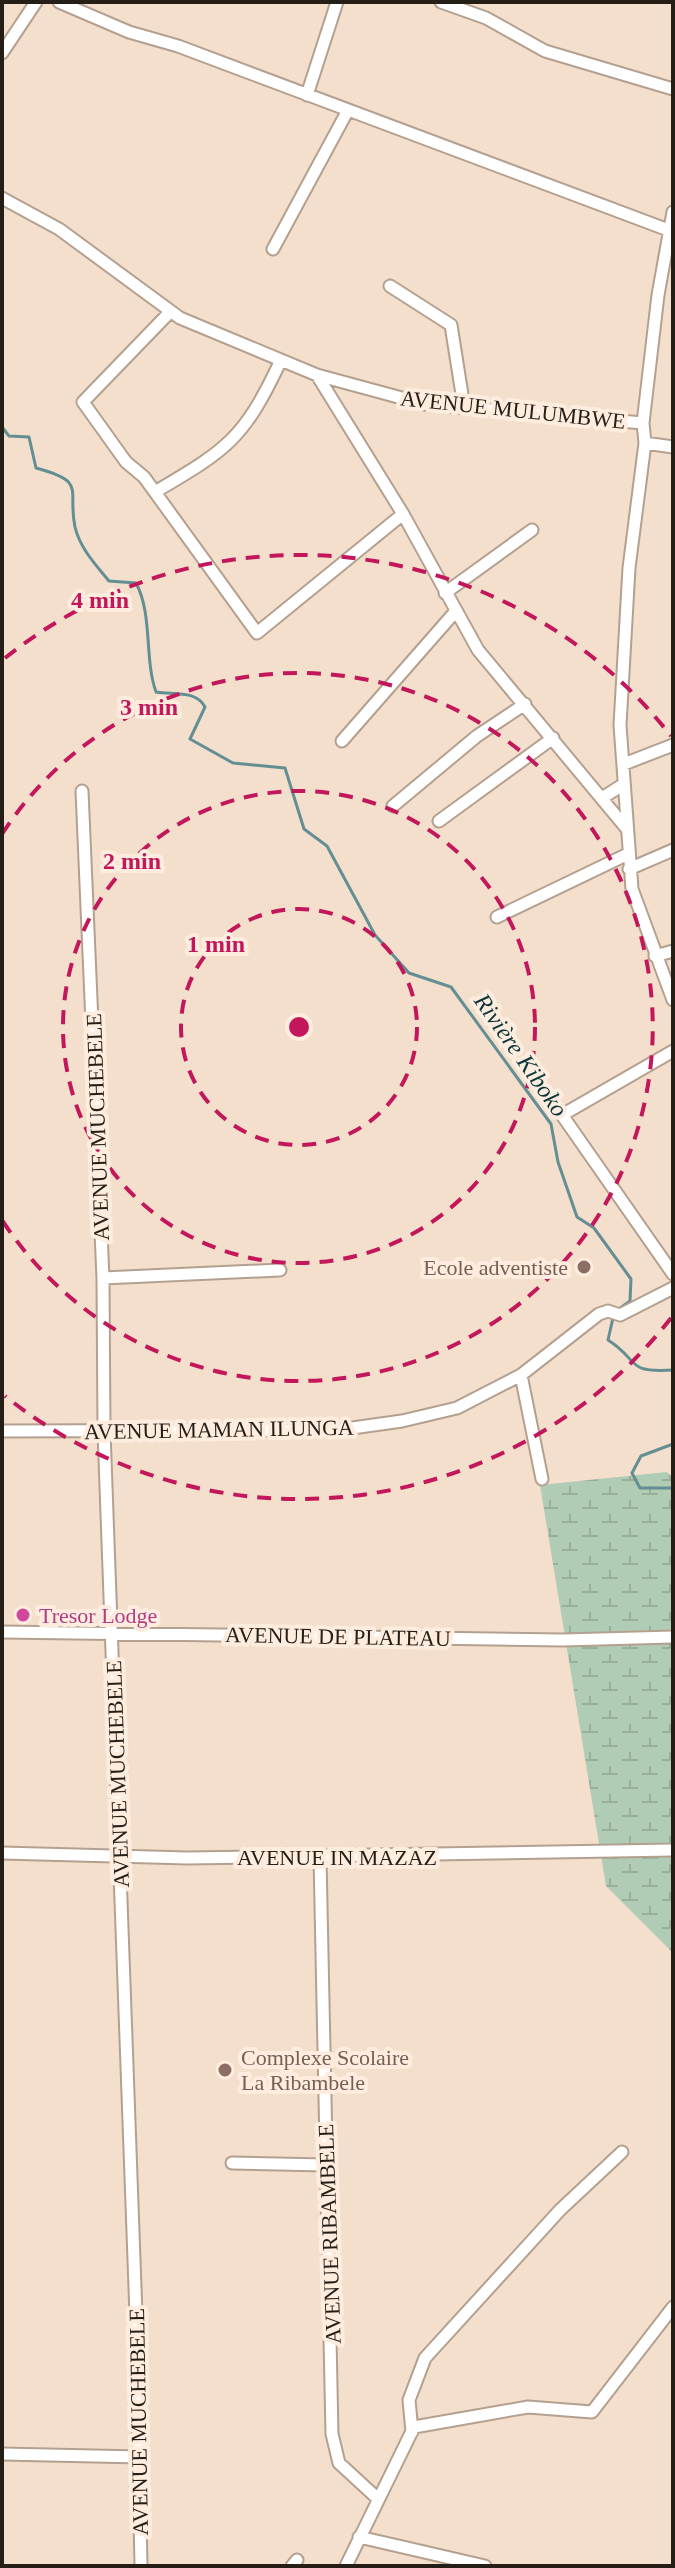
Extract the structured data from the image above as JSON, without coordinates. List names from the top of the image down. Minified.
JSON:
{"streets":{"street":["AVENUE MULUMBWE","AVENUE MUCHEBELE","AVENUE MAMAN ILUNGA","AVENUE DE PLATEAU","AVENUE IN MAZAZ","AVENUE RIBAMBELE"]},"crossings":[["AVENUE MUCHEBELE","AVENUE MAMAN ILUNGA"],["AVENUE MUCHEBELE","AVENUE DE PLATEAU"],["AVENUE MUCHEBELE","AVENUE IN MAZAZ"],["AVENUE IN MAZAZ","AVENUE RIBAMBELE"]],"water":["Rivière Kiboko"],"places":["Ecole adventiste","Tresor Lodge","Complexe Scolaire La Ribambele"],"rings":["4 min","3 min","2 min","1 min"]}
